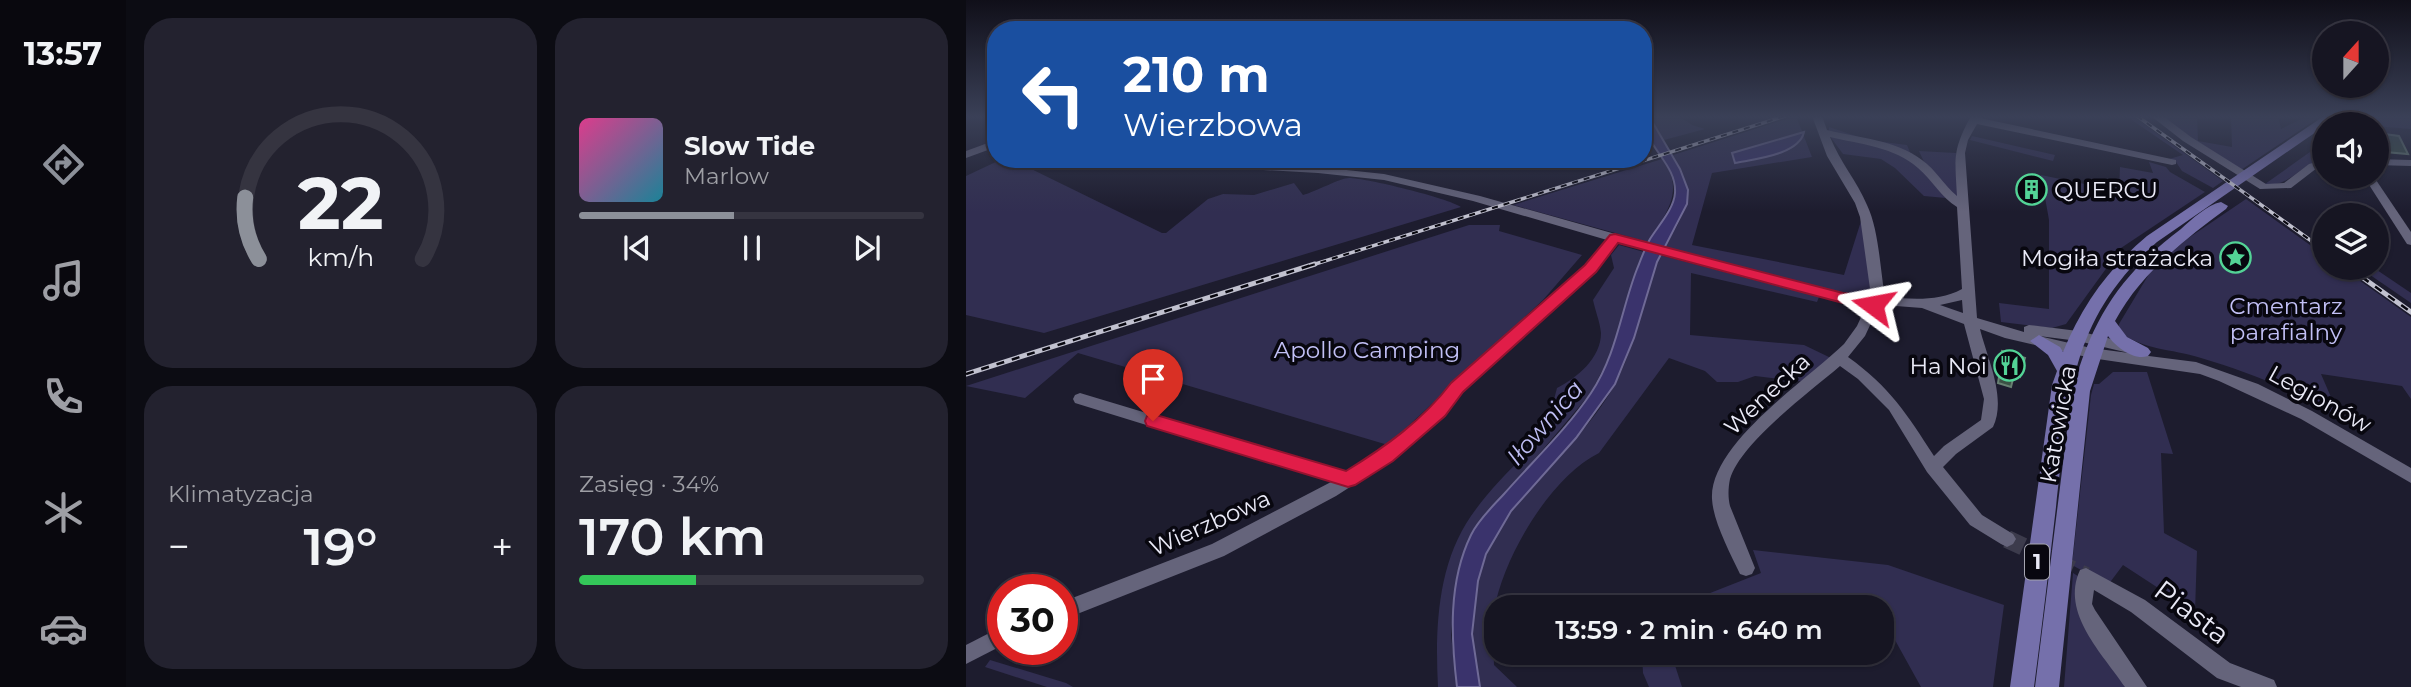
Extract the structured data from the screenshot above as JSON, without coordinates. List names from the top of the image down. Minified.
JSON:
{"streets":{"main road":["Katowicka","1"],"street":["Wenecka","Legionów","Wierzbowa","Piasta"]},"crossings":[["Legionów","Katowicka"]],"water":["Iłownica"],"parks":["Cmentarz parafialny","Apollo Camping"],"places":{"building":["QUERCU"],"place":["Mogiła strażacka"],"restaurant":["Ha Noi"]},"north":"top","page":{"tabs":"13:57","turn":["210 m","Wierzbowa"],"song":["Slow Tide","Marlow"],"tile":["Klimatyzacja",["Zasięg · 34%","170 km"]],"heat":["−","19°","+"],"limit":"30","trip":"13:59 · 2 min · 640 m","gauge":["22","km/h"]}}
